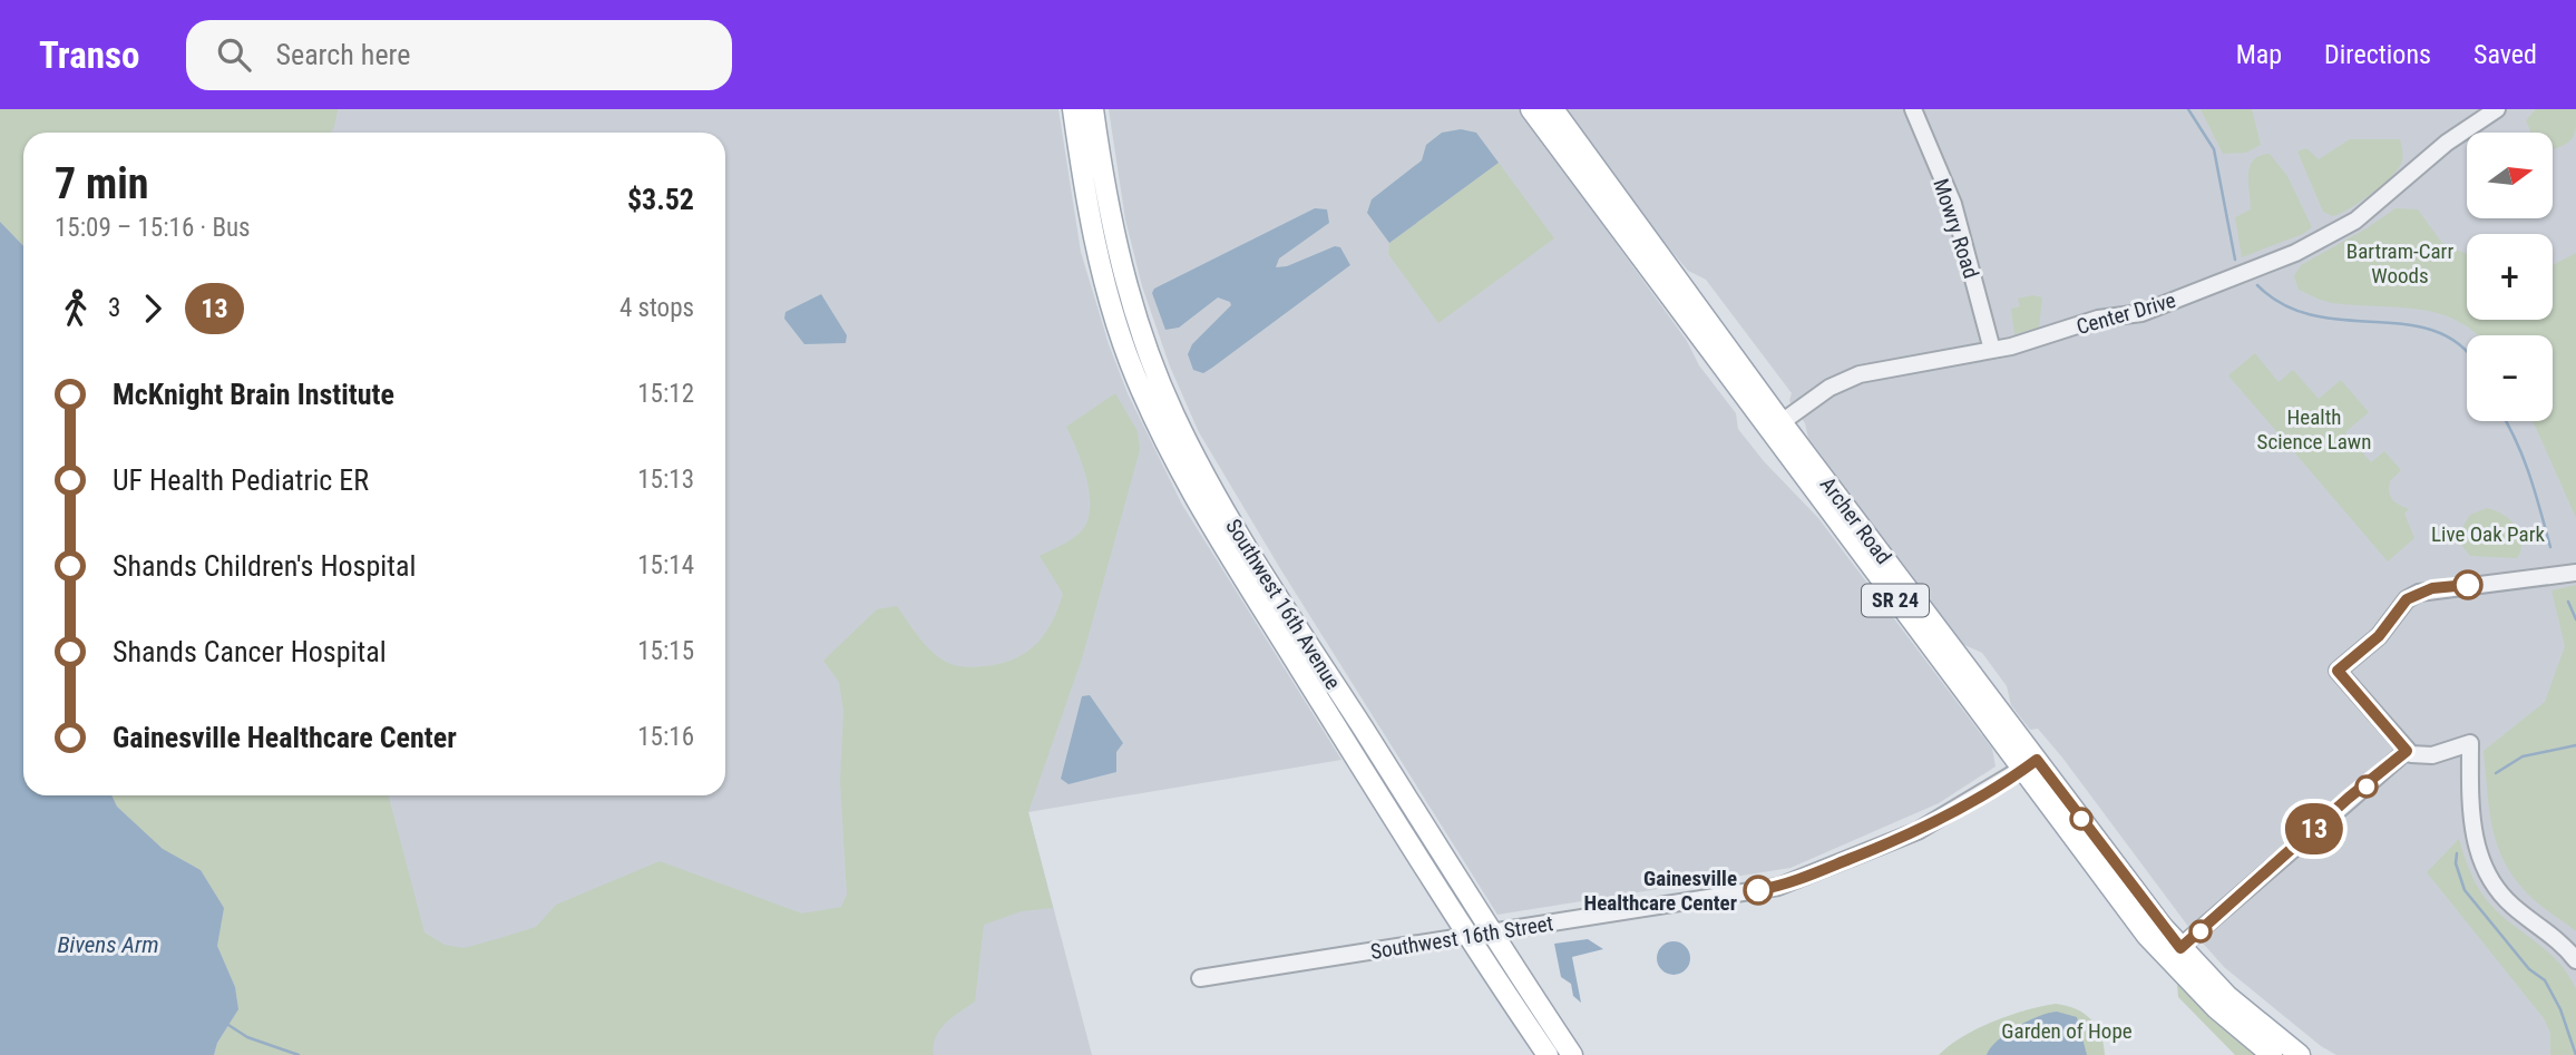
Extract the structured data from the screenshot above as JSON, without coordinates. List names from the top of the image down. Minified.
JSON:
{"streets":{"main road":["Archer Road","SR 24","Southwest 16th Avenue"],"street":["Mowry Road","Center Drive","Southwest 16th Street"]},"crossings":[["Mowry Road","Center Drive"],["Center Drive","Archer Road"],["Archer Road","Southwest 16th Street"],["Southwest 16th Avenue","Southwest 16th Street"]],"water":["Bivens Arm"],"parks":["Bartram-Carr Woods","Health Science Lawn","Live Oak Park","Garden of Hope"],"places":["Gainesville Healthcare Center"],"lines":["bus line 13"],"north":"right","page":{"header":"Transo","search":"Search here","nav":["Map","Directions","Saved"],"on_map":"13","map_buttons":["+","−"],"heading":["7 min","15:09 – 15:16 · Bus","$3.52"],"legs":["3","13","4 stops"],"list":[{"name":"McKnight Brain Institute","value":"15:12"},{"name":"UF Health Pediatric ER","value":"15:13"},{"name":"Shands Children's Hospital","value":"15:14"},{"name":"Shands Cancer Hospital","value":"15:15"},{"name":"Gainesville Healthcare Center","value":"15:16"}]}}
